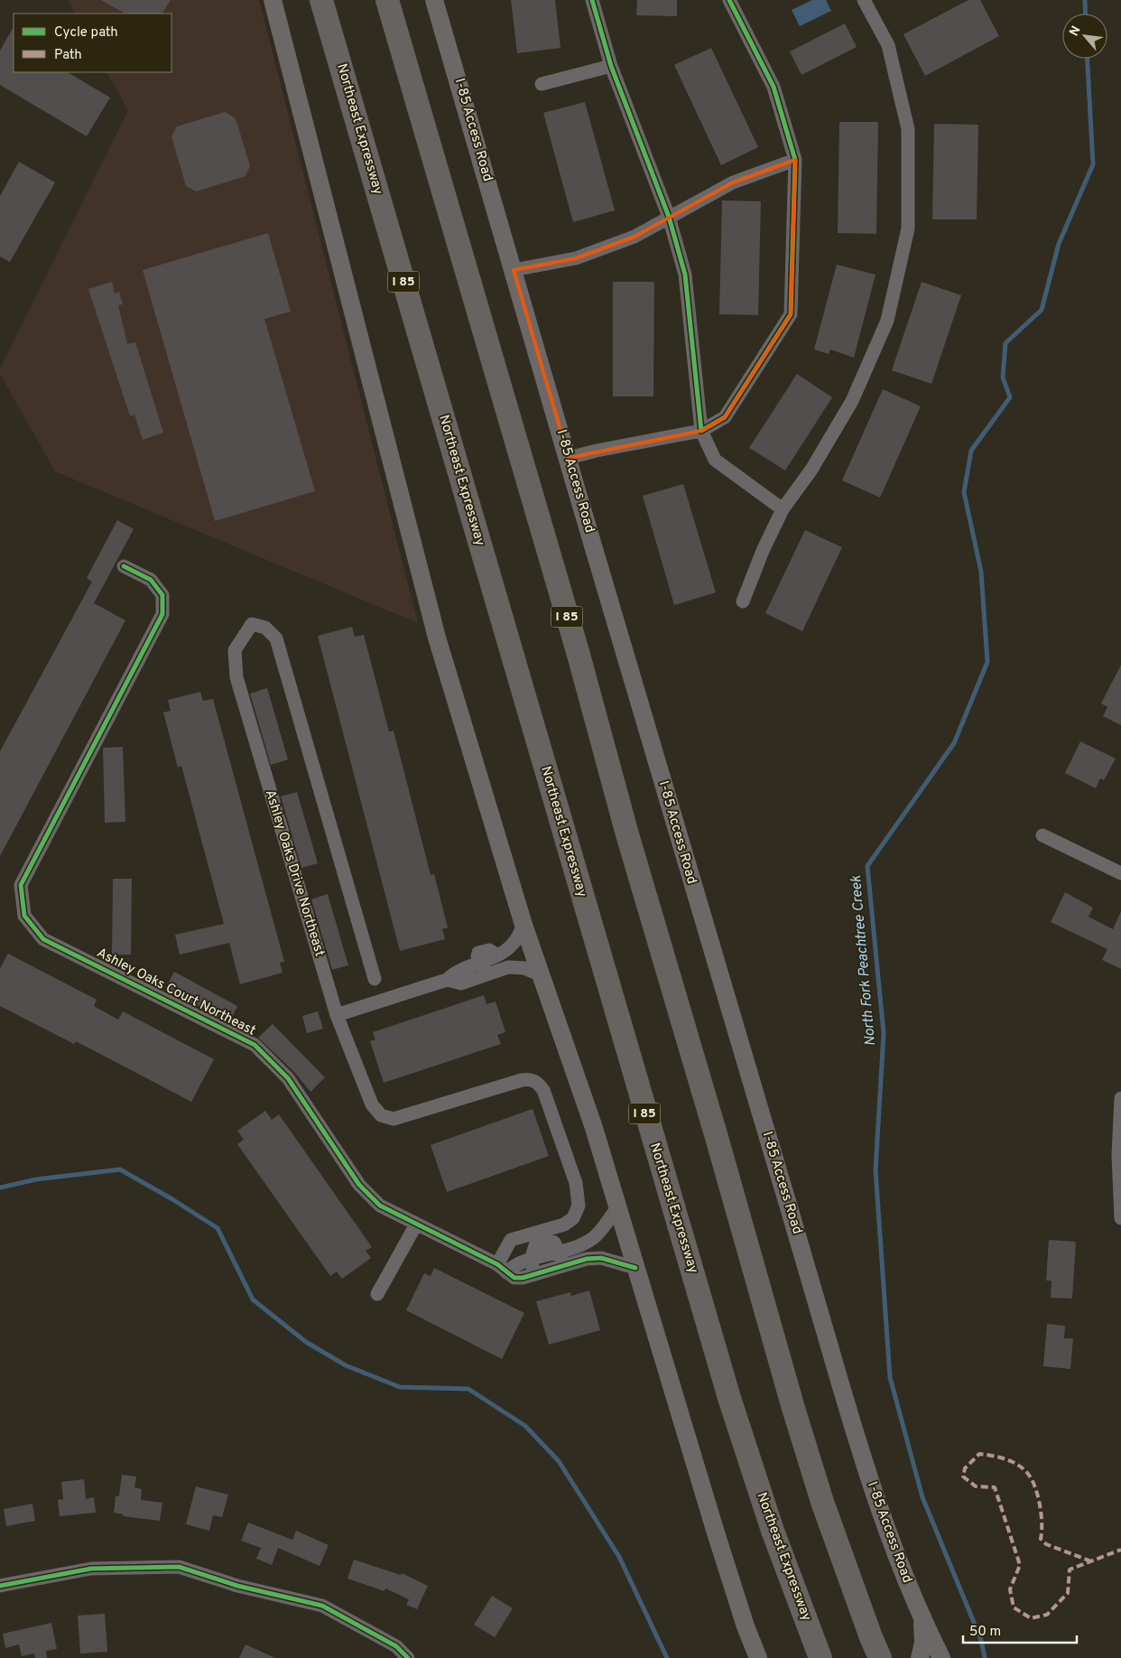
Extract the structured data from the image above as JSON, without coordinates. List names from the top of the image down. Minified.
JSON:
{"streets":{"highway":["Northeast Expressway","I 85"],"main road":["I-85 Access Road"],"street":["Ashley Oaks Drive Northeast","Ashley Oaks Court Northeast"]},"crossings":[["Ashley Oaks Drive Northeast","Ashley Oaks Court Northeast"]],"water":["North Fork Peachtree Creek"],"legend":["Cycle path","Path"],"scale_bar":"50 m","north":"top left"}
